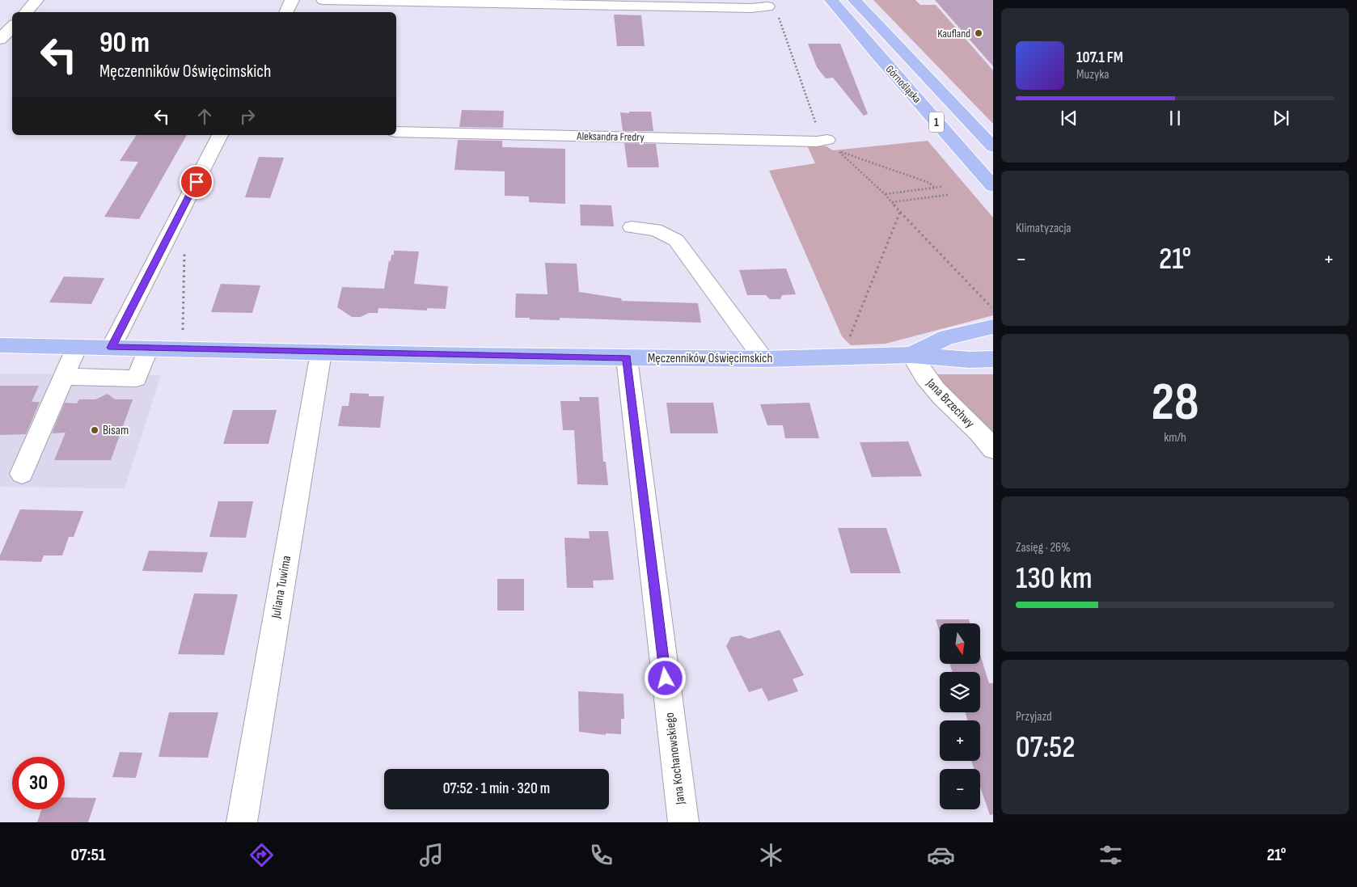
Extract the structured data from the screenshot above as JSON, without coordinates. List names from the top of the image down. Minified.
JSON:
{"streets":{"main road":["Górnośląska","1","Męczenników Oświęcimskich"],"street":["Aleksandra Fredry","Jana Brzechwy","Juliana Tuwima","Jana Kochanowskiego"]},"crossings":[["Męczenników Oświęcimskich","Jana Brzechwy"],["Męczenników Oświęcimskich","Juliana Tuwima"],["Męczenników Oświęcimskich","Jana Kochanowskiego"]],"places":["Kaufland","Bisam"],"north":"bottom","page":{"turn":["90 m","Męczenników Oświęcimskich"],"song":["107.1 FM","Muzyka"],"tile":["Klimatyzacja",["28","km/h"],["Zasięg · 26%","130 km"],["Przyjazd","07:52"]],"heat":["−","21°","+"],"map_buttons":["+","−"],"limit":"30","trip":"07:52 · 1 min · 320 m","tabs":["07:51","21°"]}}
